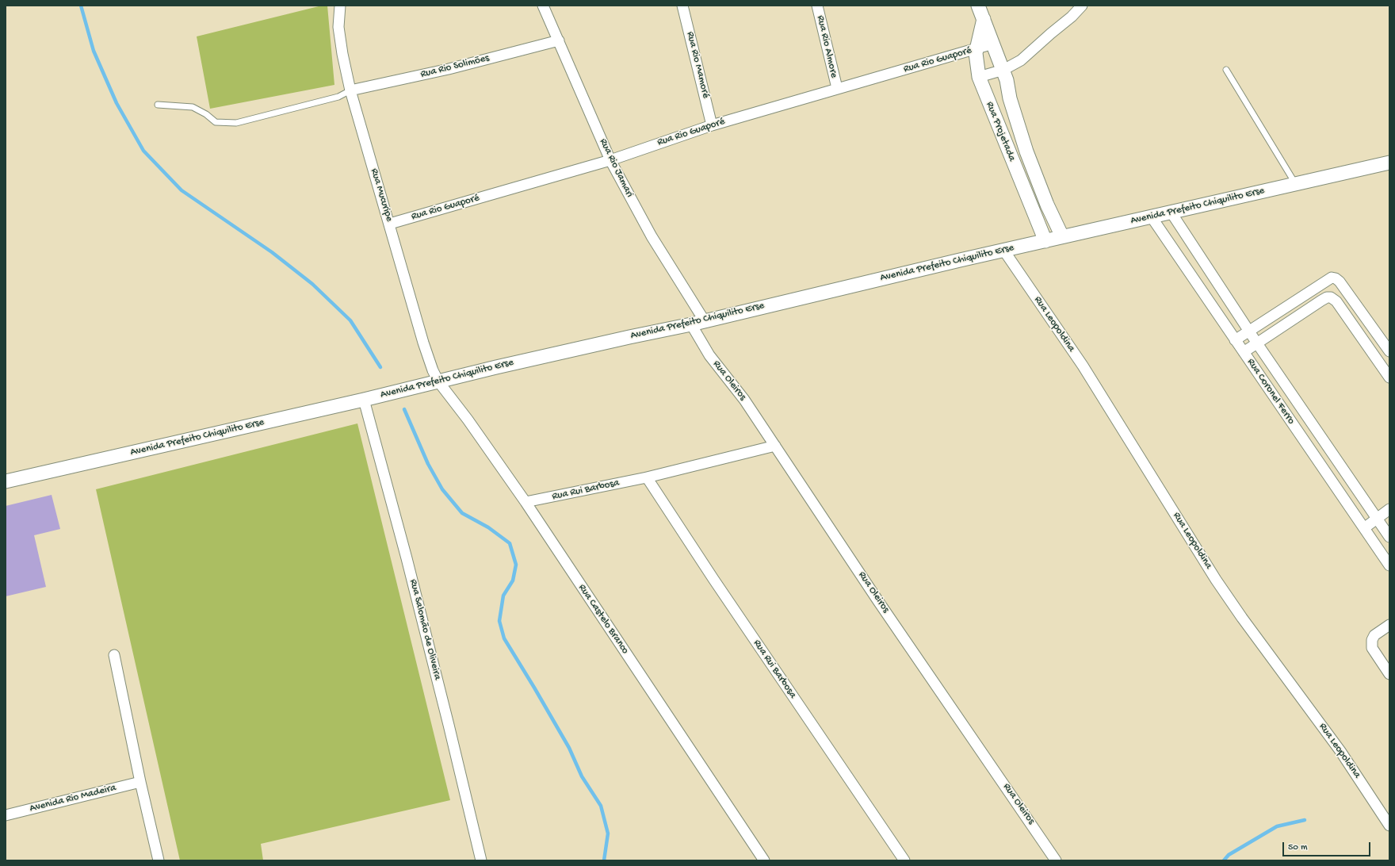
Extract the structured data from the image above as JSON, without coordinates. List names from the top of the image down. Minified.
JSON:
{"streets":{"street":["Rua Rio Almore","Rua Rio Guaporé","Rua Rio Mamoré","Rua Rio Solimões","Rua Projetada","Rua Rio Jamari","Rua Mucuripe","Avenida Prefeito Chiquilito Erse","Rua Leopoldina","Rua Oleiros","Rua Coronel Ferro","Rua Rui Barbosa","Rua Castelo Branco","Rua Salomão de Oliveira","Avenida Rio Madeira"]},"crossings":[["Rua Rio Almore","Rua Rio Guaporé"],["Rua Rio Guaporé","Rua Rio Mamoré"],["Rua Rio Guaporé","Rua Projetada"],["Rua Rio Guaporé","Rua Rio Jamari"],["Rua Rio Guaporé","Rua Mucuripe"],["Rua Rio Solimões","Rua Rio Jamari"],["Rua Rio Solimões","Rua Mucuripe"],["Rua Projetada","Avenida Prefeito Chiquilito Erse"],["Rua Rio Jamari","Avenida Prefeito Chiquilito Erse"],["Rua Mucuripe","Avenida Prefeito Chiquilito Erse"],["Rua Mucuripe","Rua Castelo Branco"],["Avenida Prefeito Chiquilito Erse","Rua Leopoldina"],["Avenida Prefeito Chiquilito Erse","Rua Oleiros"],["Avenida Prefeito Chiquilito Erse","Rua Coronel Ferro"],["Avenida Prefeito Chiquilito Erse","Rua Castelo Branco"],["Avenida Prefeito Chiquilito Erse","Rua Salomão de Oliveira"],["Rua Oleiros","Rua Rui Barbosa"],["Rua Rui Barbosa","Rua Castelo Branco"]],"scale_bar":"50 m"}
